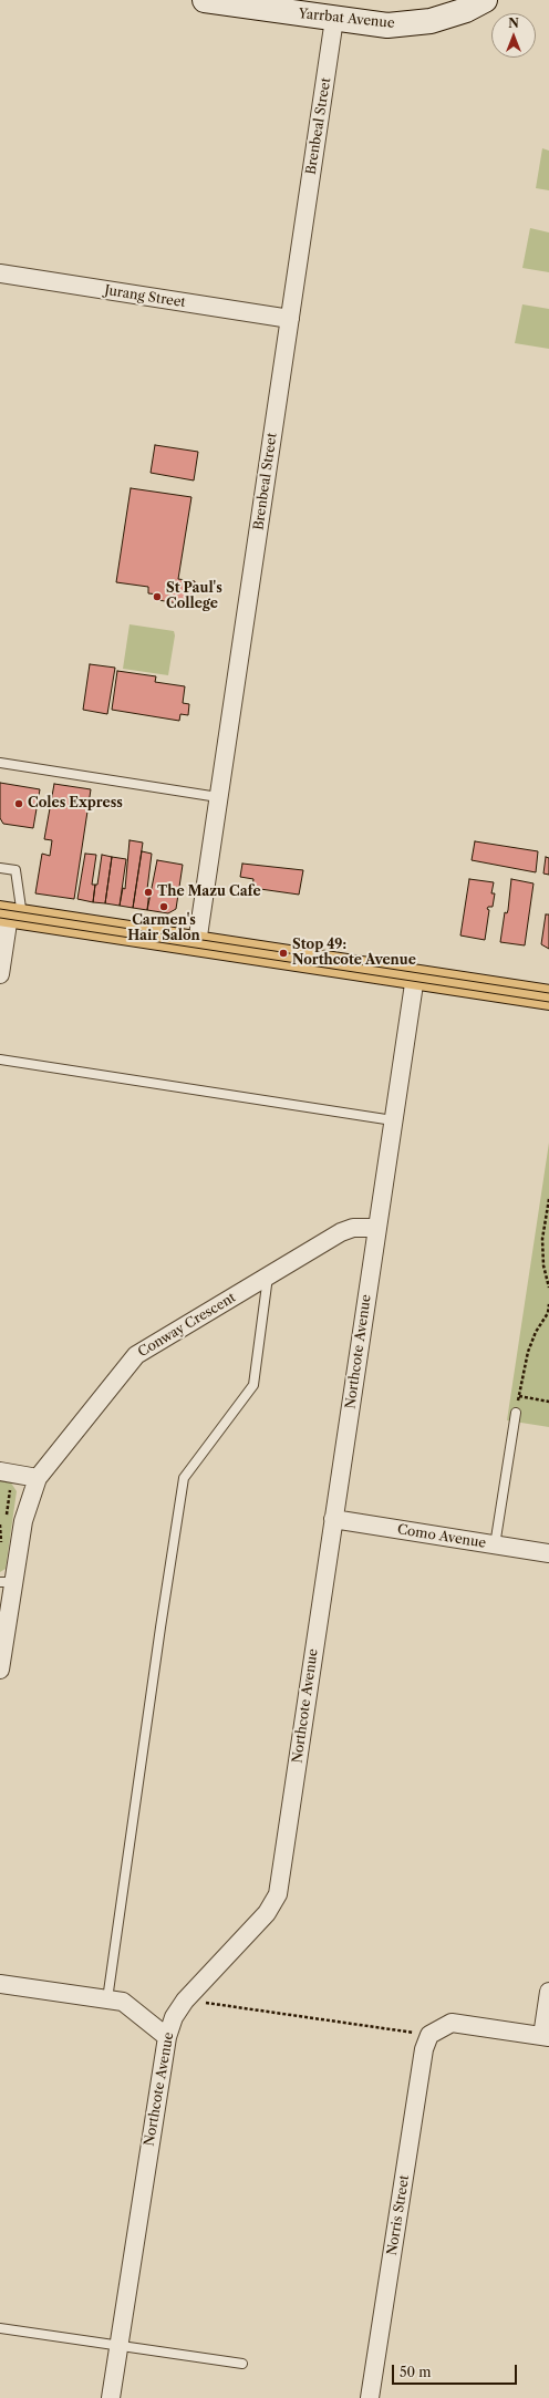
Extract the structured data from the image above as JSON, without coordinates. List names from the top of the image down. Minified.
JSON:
{"streets":{"street":["Yarrbat Avenue","Brenbeal Street","Jurang Street","Conway Crescent","Northcote Avenue","Como Avenue","Norris Street"]},"crossings":[["Yarrbat Avenue","Brenbeal Street"],["Brenbeal Street","Jurang Street"],["Conway Crescent","Northcote Avenue"],["Northcote Avenue","Como Avenue"]],"places":["St Paul's College","Coles Express","The Mazu Cafe","Carmen's Hair Salon","Stop 49: Northcote Avenue"],"scale_bar":"50 m","north":"top"}
